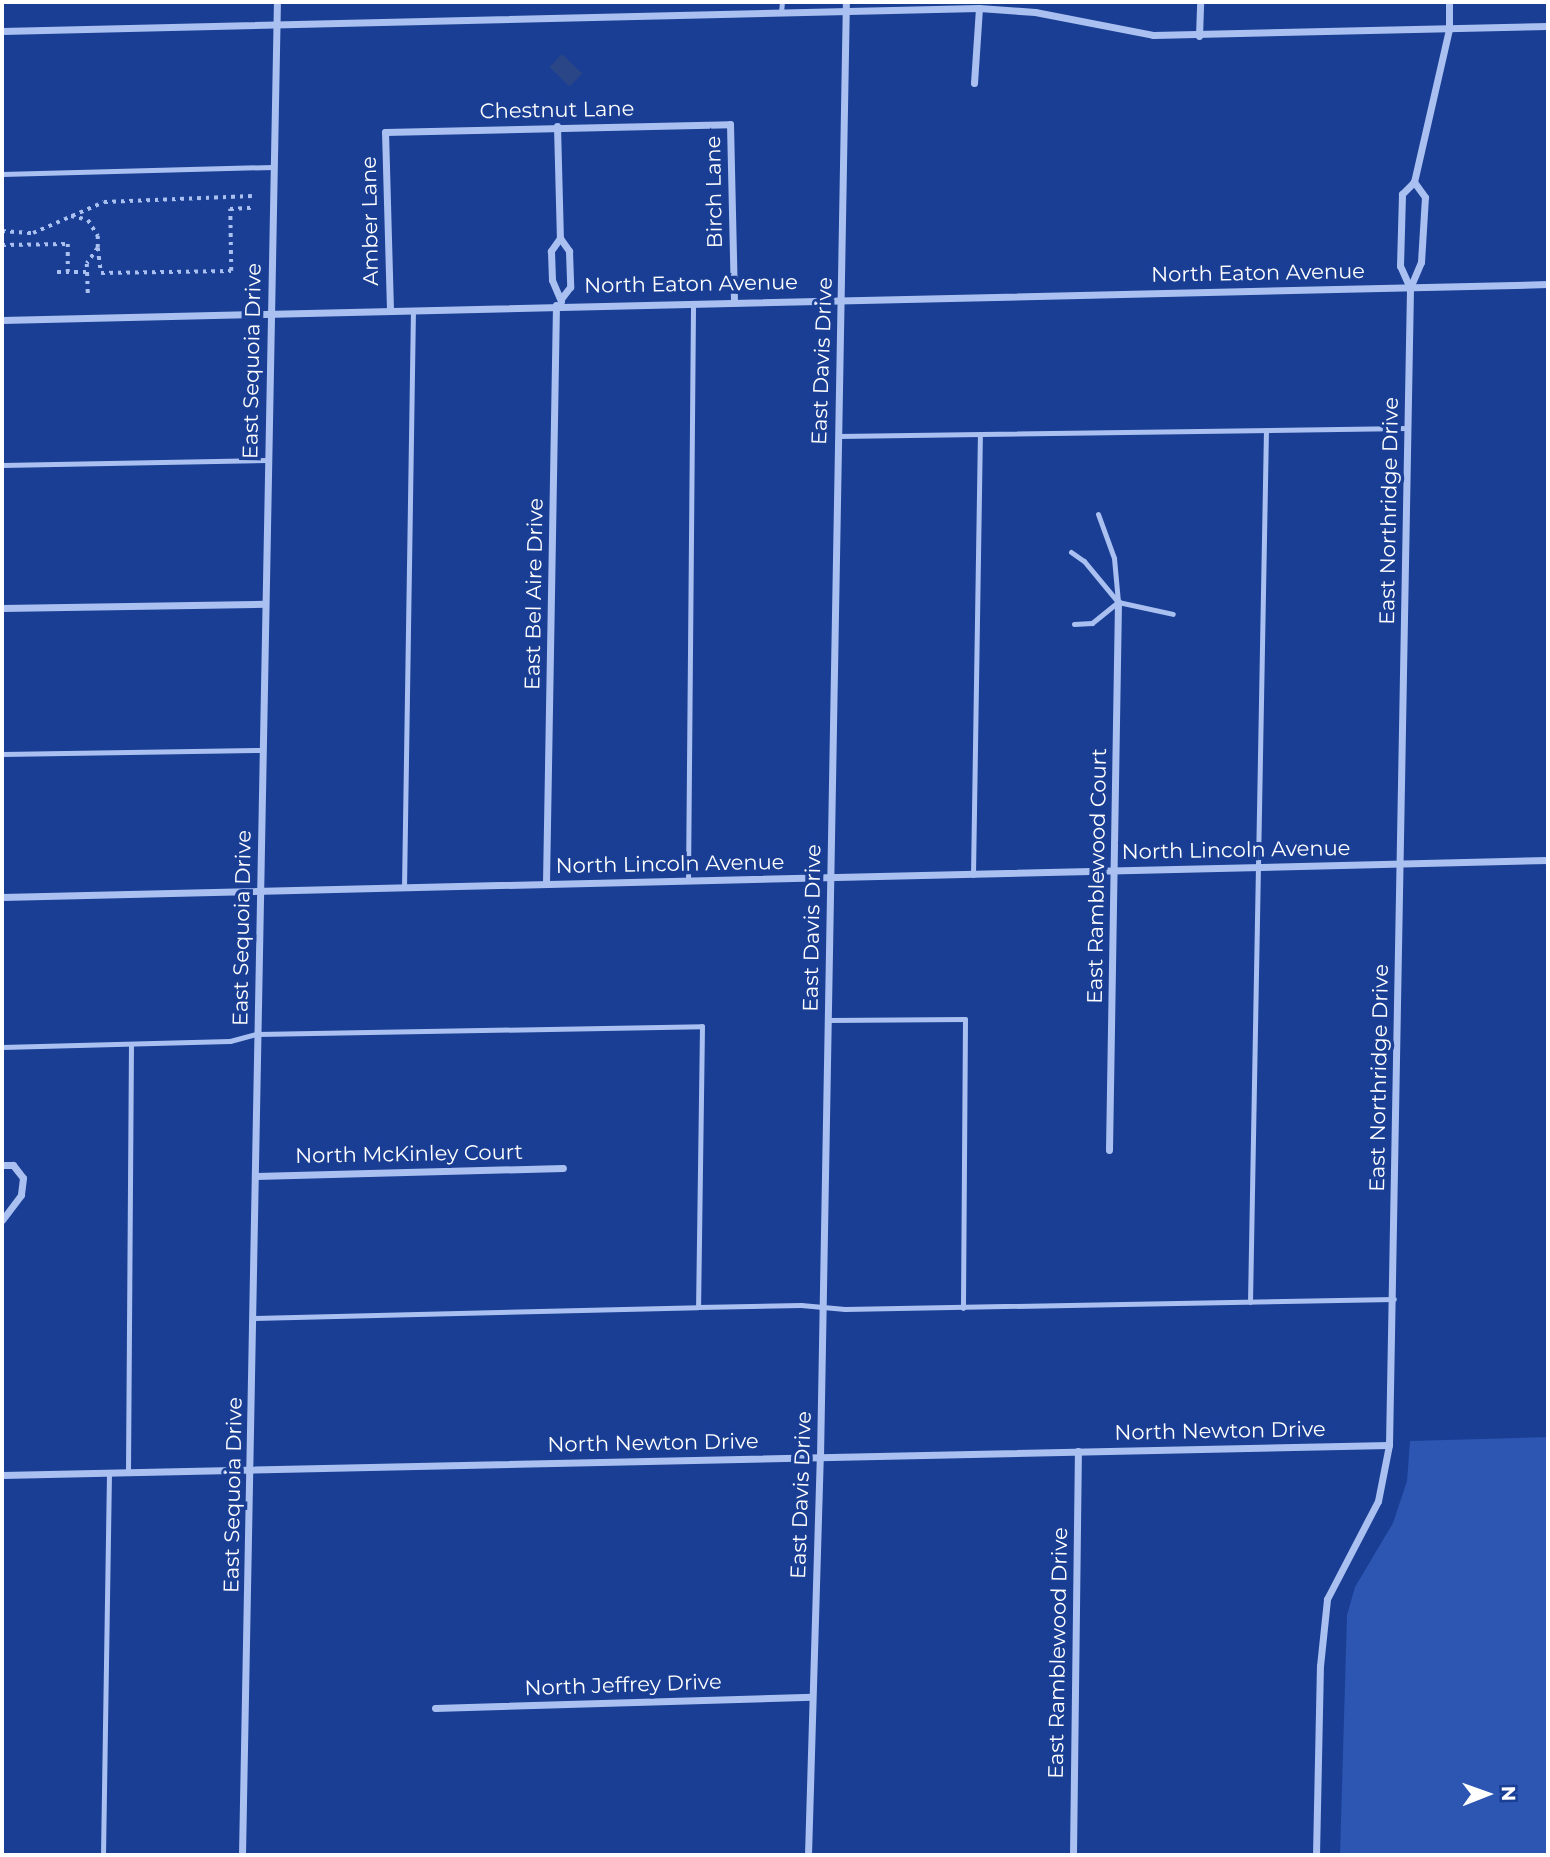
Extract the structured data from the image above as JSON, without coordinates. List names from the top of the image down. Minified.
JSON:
{"streets":{"street":["Chestnut Lane","Birch Lane","Amber Lane","North Eaton Avenue","East Sequoia Drive","East Davis Drive","East Northridge Drive","East Bel Aire Drive","North Lincoln Avenue","East Ramblewood Court","North McKinley Court","North Newton Drive","East Ramblewood Drive","North Jeffrey Drive"]},"crossings":[["Chestnut Lane","Birch Lane"],["Chestnut Lane","Amber Lane"],["Birch Lane","North Eaton Avenue"],["Amber Lane","North Eaton Avenue"],["North Eaton Avenue","East Sequoia Drive"],["North Eaton Avenue","East Davis Drive"],["North Eaton Avenue","East Northridge Drive"],["North Eaton Avenue","East Bel Aire Drive"],["East Sequoia Drive","North Lincoln Avenue"],["East Sequoia Drive","North McKinley Court"],["East Sequoia Drive","North Newton Drive"],["East Davis Drive","North Lincoln Avenue"],["East Davis Drive","North Newton Drive"],["East Davis Drive","North Jeffrey Drive"],["East Northridge Drive","North Lincoln Avenue"],["East Northridge Drive","North Newton Drive"],["East Bel Aire Drive","North Lincoln Avenue"],["North Lincoln Avenue","East Ramblewood Court"],["North Newton Drive","East Ramblewood Drive"]],"north":"right"}
